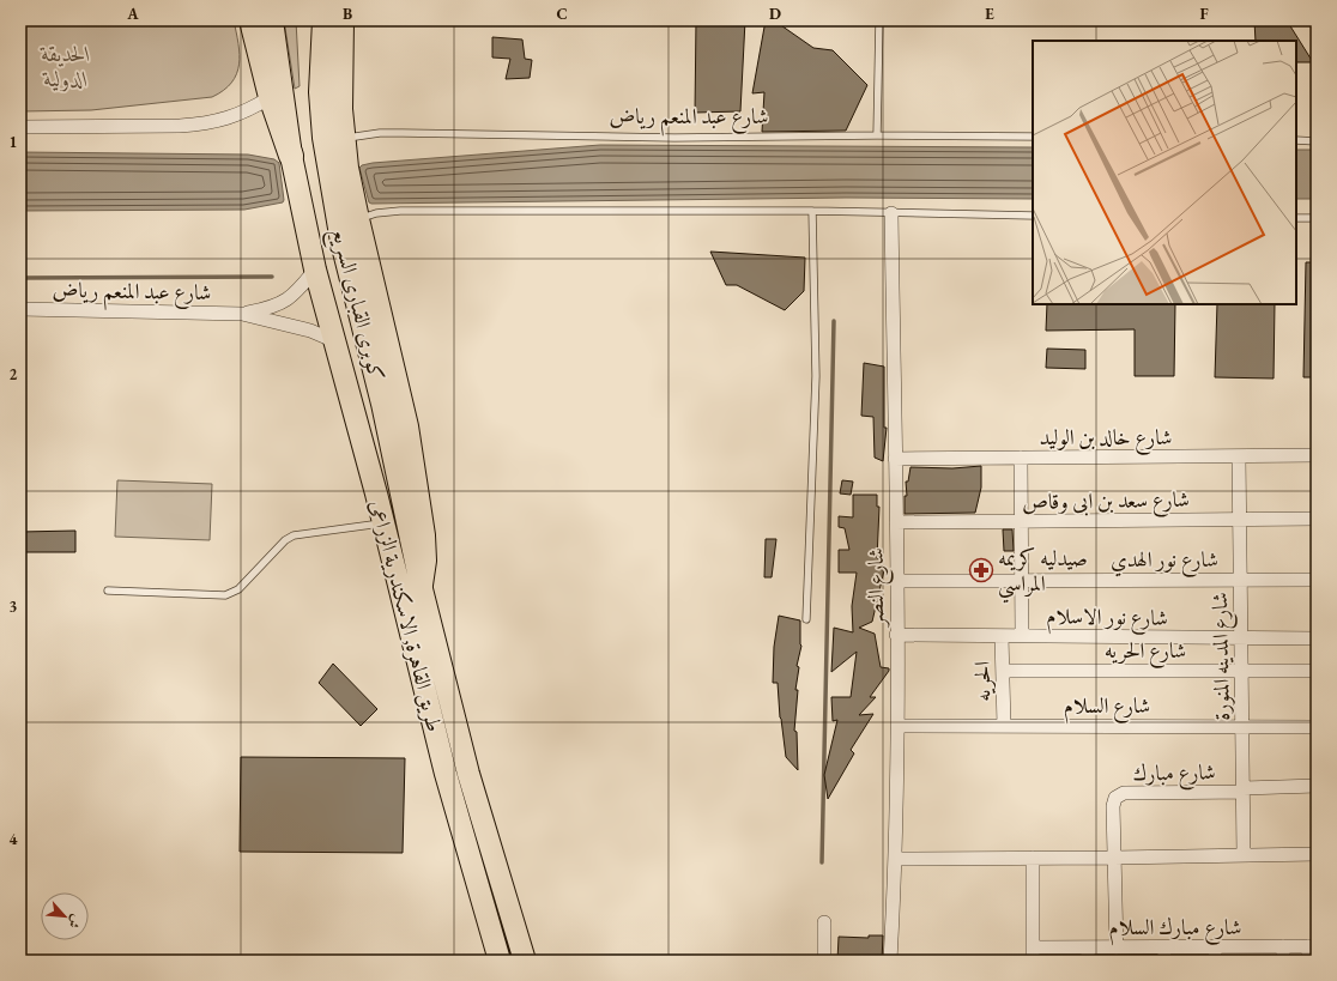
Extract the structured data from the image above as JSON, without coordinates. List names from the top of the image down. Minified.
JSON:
{"streets":{"highway":["كوبرى القبارى السريع","طريق القاهرة, الاسكندرية الزراعى"],"street":["شارع عبد المنعم رياض","شارع خالد بن الوليد","شارع سعد بن ابى وقاص","شارع نور الهدي","شارع النصر","شارع نور الاسلام","شارع الحريه","شارع المدينه المنورة","الحريه","شارع السلام","شارع مبارك","شارع مبارك السلام"]},"crossings":[["شارع عبد المنعم رياض","كوبرى القبارى السريع"],["شارع عبد المنعم رياض","طريق القاهرة, الاسكندرية الزراعى"],["كوبرى القبارى السريع","طريق القاهرة, الاسكندرية الزراعى"],["شارع خالد بن الوليد","شارع النصر"],["شارع خالد بن الوليد","شارع المدينه المنورة"],["شارع سعد بن ابى وقاص","شارع النصر"],["شارع سعد بن ابى وقاص","شارع المدينه المنورة"],["شارع نور الهدي","شارع النصر"],["شارع نور الهدي","شارع المدينه المنورة"],["شارع النصر","شارع نور الاسلام"],["شارع النصر","شارع السلام"],["شارع نور الاسلام","شارع المدينه المنورة"],["شارع نور الاسلام","الحريه"],["شارع الحريه","شارع المدينه المنورة"],["شارع الحريه","الحريه"],["شارع المدينه المنورة","شارع السلام"],["شارع المدينه المنورة","شارع مبارك"],["الحريه","شارع السلام"]],"parks":["الحديقة الدولية"],"places":{"pharmacy":["صيدليه كريمه المراسي"]},"north":"bottom right","grid":{"columns":["A","B","C","D","E","F"],"rows":["1","2","3","4"]}}
